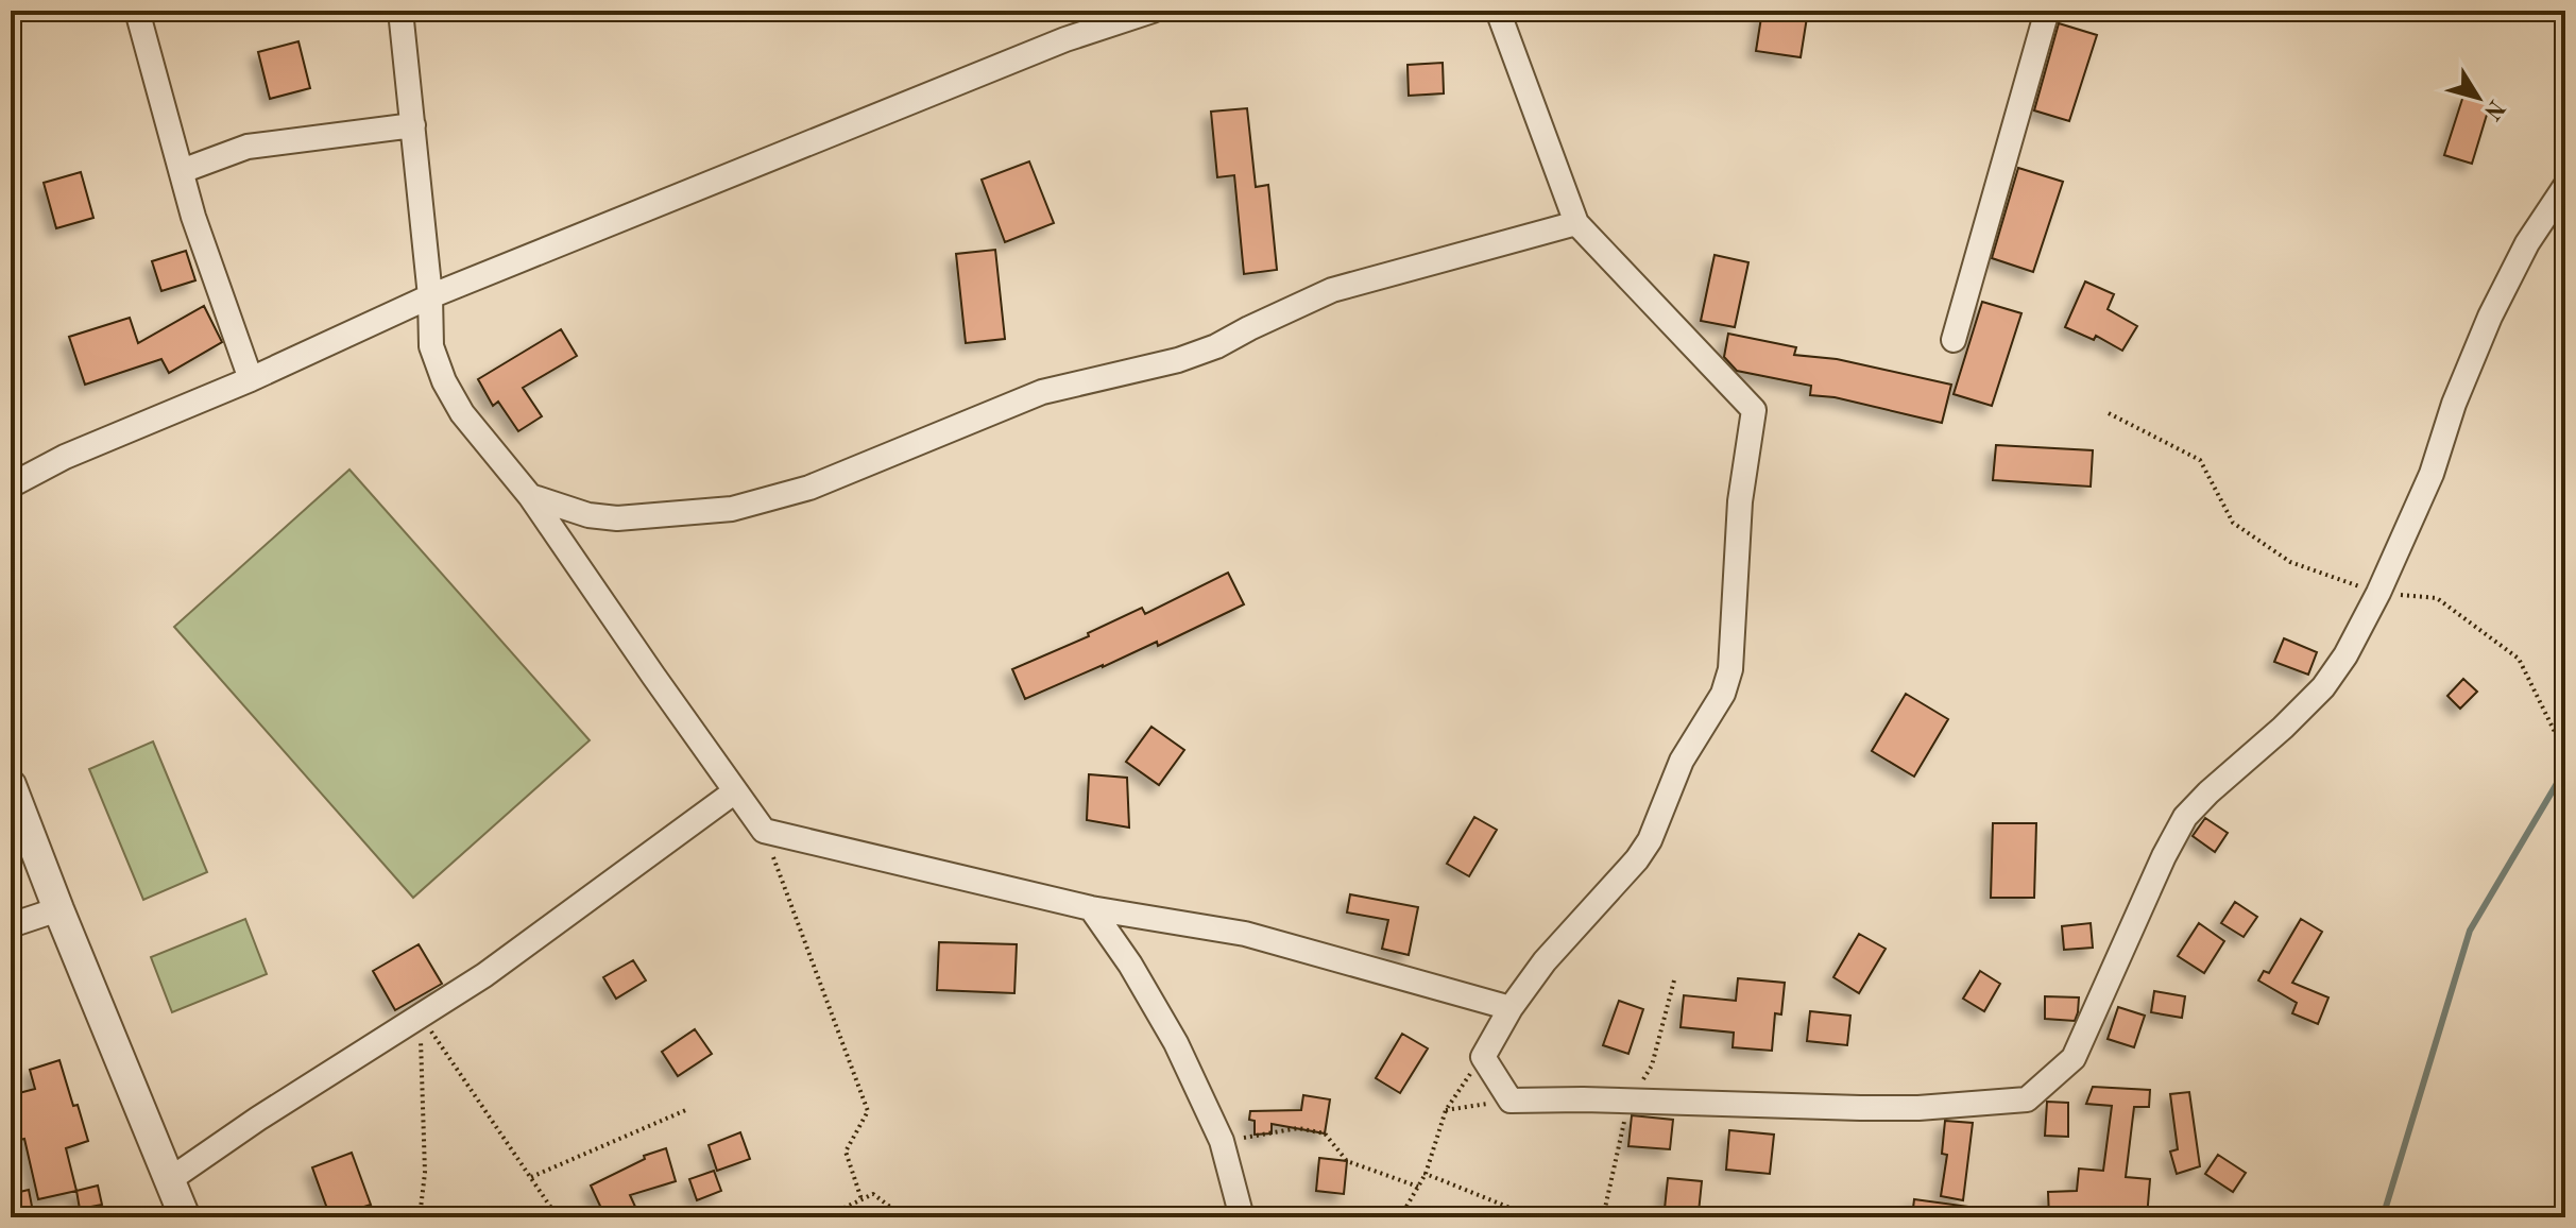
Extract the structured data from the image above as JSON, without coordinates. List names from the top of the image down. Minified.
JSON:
{"north":"bottom right"}
